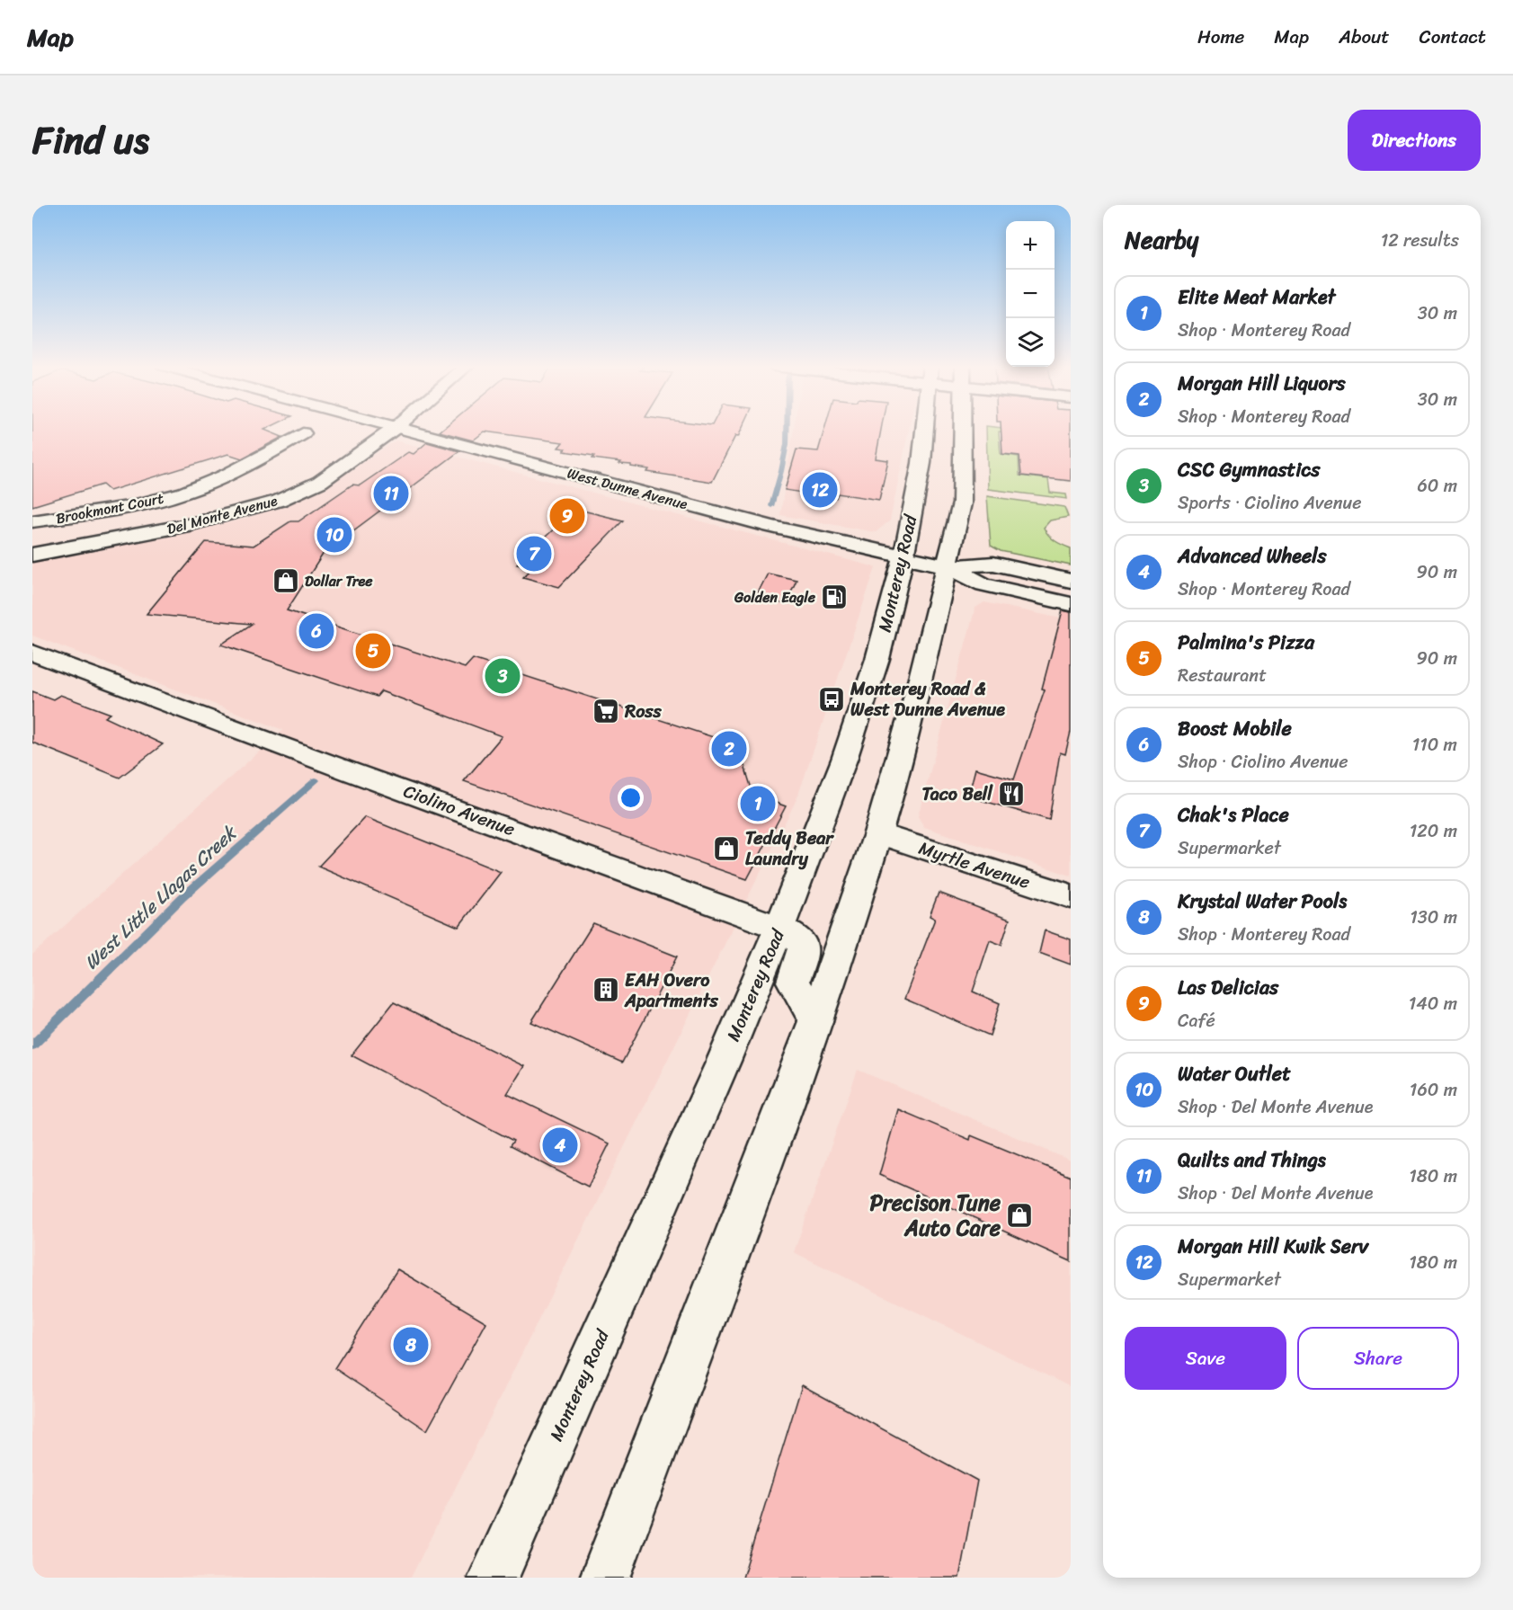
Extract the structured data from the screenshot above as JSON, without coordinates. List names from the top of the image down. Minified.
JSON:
{"streets":{"main road":["West Dunne Avenue","Brookmont Court","Del Monte Avenue","Monterey Road","Ciolino Avenue","Myrtle Avenue"]},"crossings":[["West Dunne Avenue","Monterey Road"],["Monterey Road","Ciolino Avenue"]],"water":["West Little Llagas Creek"],"places":{"shop":["Dollar Tree","Teddy Bear Laundry","Precison Tune Auto Care"],"fuel station":["Golden Eagle"],"bus stop":["Monterey Road & West Dunne Avenue"],"supermarket":["Ross"],"restaurant":["Taco Bell"],"building":["EAH Overo Apartments"]},"page":{"header":"Map","nav":["Home","Map","About","Contact"],"title":"Find us","buttons":["Directions",["Save","Share"]],"heading":["Nearby","12 results"],"map_buttons":["+","−"],"list":[{"mark":"1","name":"Elite Meat Market","note":"Shop · Monterey Road","value":"30 m"},{"mark":"2","name":"Morgan Hill Liquors","note":"Shop · Monterey Road","value":"30 m"},{"mark":"3","name":"CSC Gymnastics","note":"Sports · Ciolino Avenue","value":"60 m"},{"mark":"4","name":"Advanced Wheels","note":"Shop · Monterey Road","value":"90 m"},{"mark":"5","name":"Palmina's Pizza","note":"Restaurant","value":"90 m"},{"mark":"6","name":"Boost Mobile","note":"Shop · Ciolino Avenue","value":"110 m"},{"mark":"7","name":"Chak's Place","note":"Supermarket","value":"120 m"},{"mark":"8","name":"Krystal Water Pools","note":"Shop · Monterey Road","value":"130 m"},{"mark":"9","name":"Las Delicias","note":"Café","value":"140 m"},{"mark":"10","name":"Water Outlet","note":"Shop · Del Monte Avenue","value":"160 m"},{"mark":"11","name":"Quilts and Things","note":"Shop · Del Monte Avenue","value":"180 m"},{"mark":"12","name":"Morgan Hill Kwik Serv","note":"Supermarket","value":"180 m"}],"pins":["12","11","9","10","7","6","5","3","2","1","4","8"]}}
